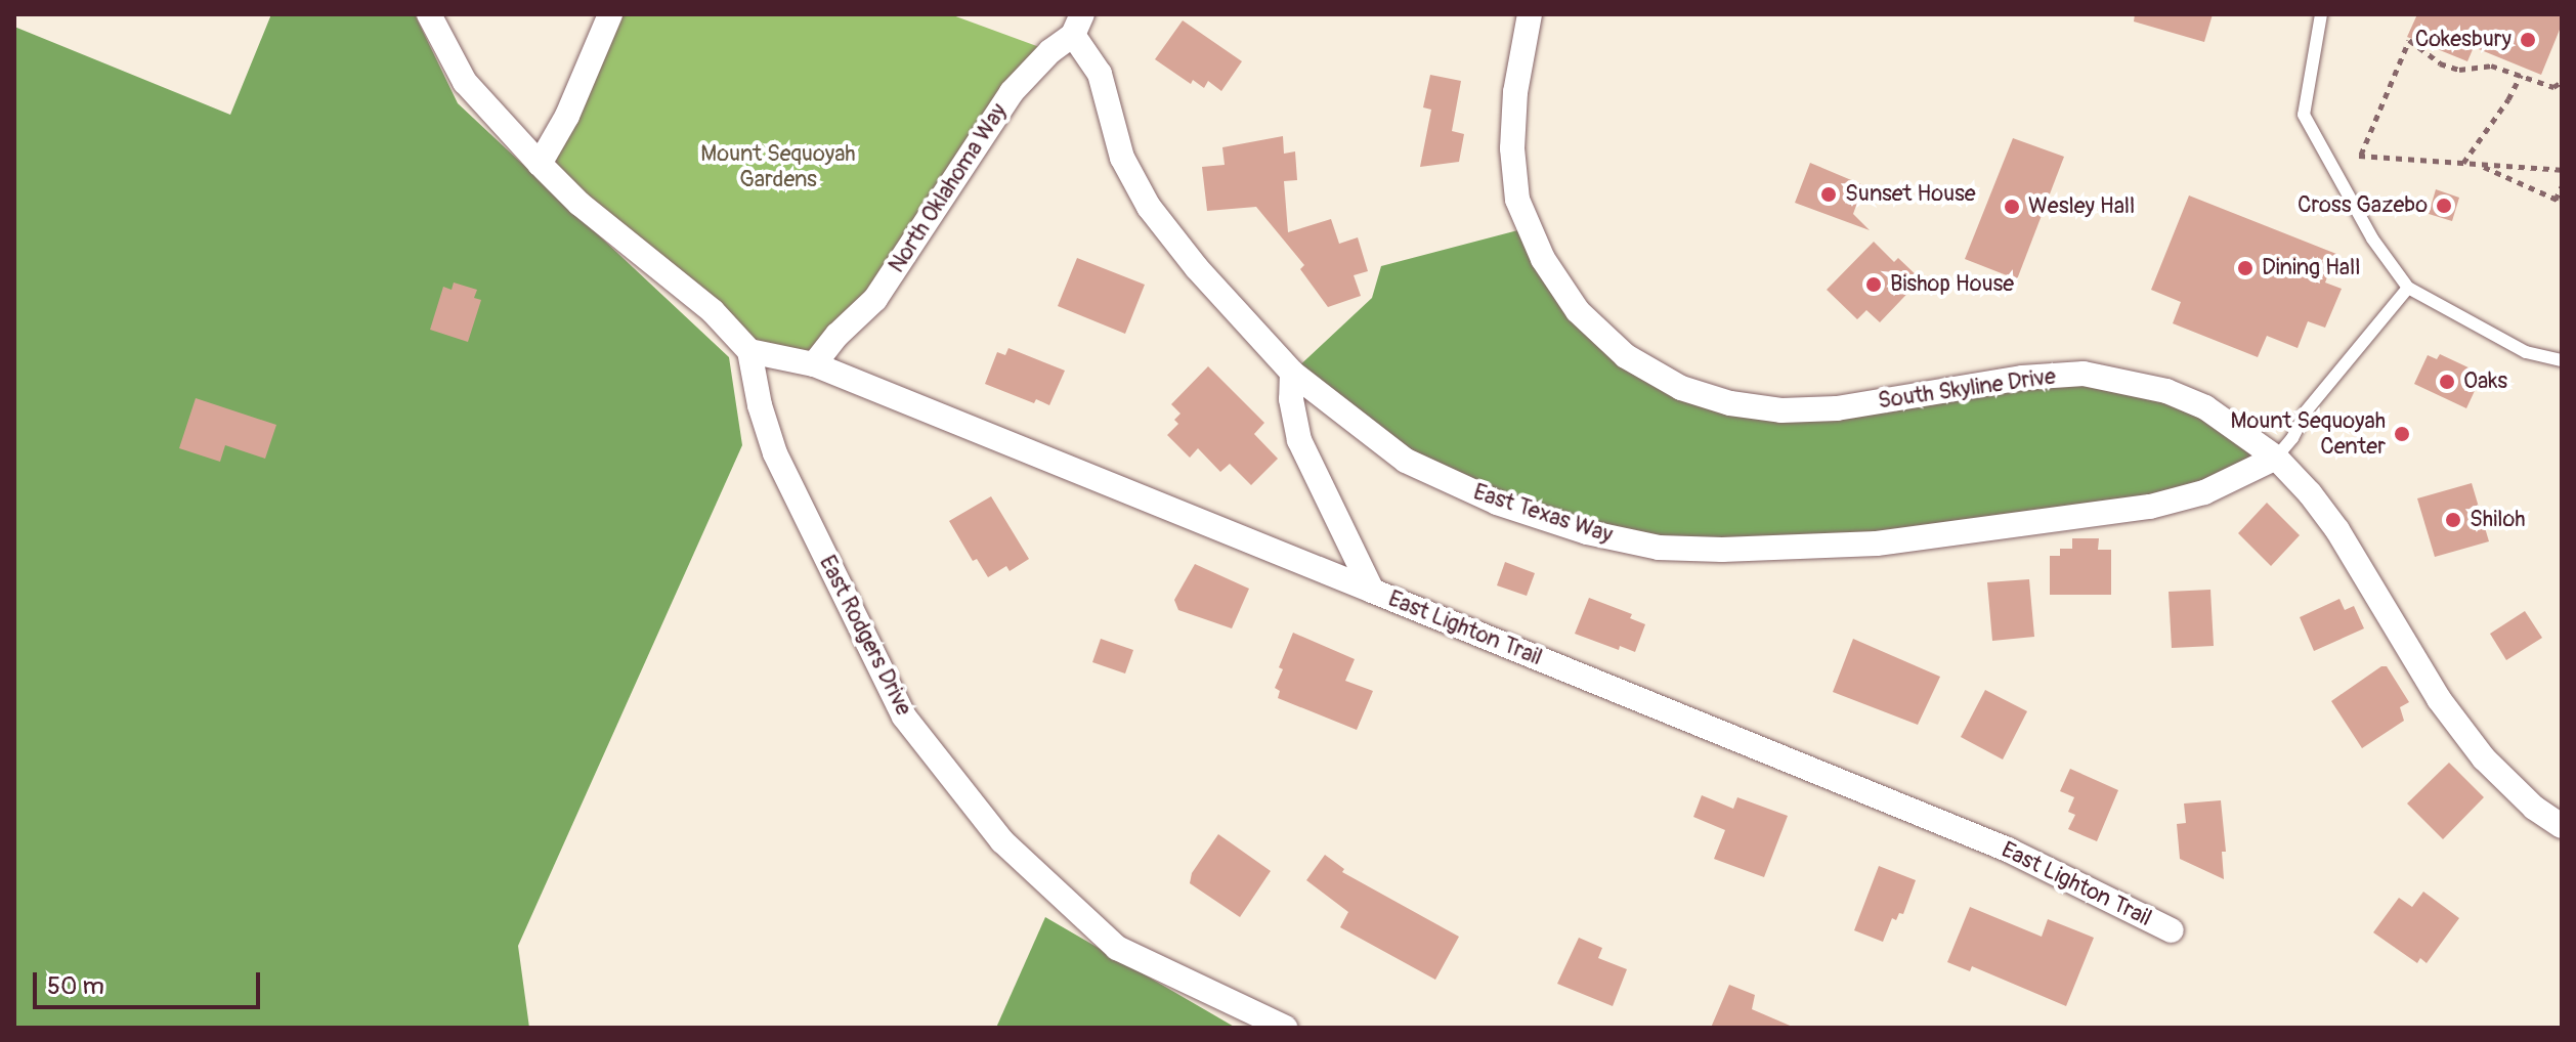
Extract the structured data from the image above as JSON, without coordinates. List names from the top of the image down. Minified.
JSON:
{"streets":{"street":["North Oklahoma Way","South Skyline Drive","East Texas Way","East Lighton Trail","East Rodgers Drive"]},"crossings":[["North Oklahoma Way","East Texas Way"],["North Oklahoma Way","East Lighton Trail"],["South Skyline Drive","East Texas Way"],["East Lighton Trail","East Rodgers Drive"]],"parks":["Mount Sequoyah Gardens"],"places":["Cokesbury","Sunset House","Cross Gazebo","Wesley Hall","Dining Hall","Bishop House","Oaks","Mount Sequoyah Center","Shiloh"],"scale_bar":"50 m"}
